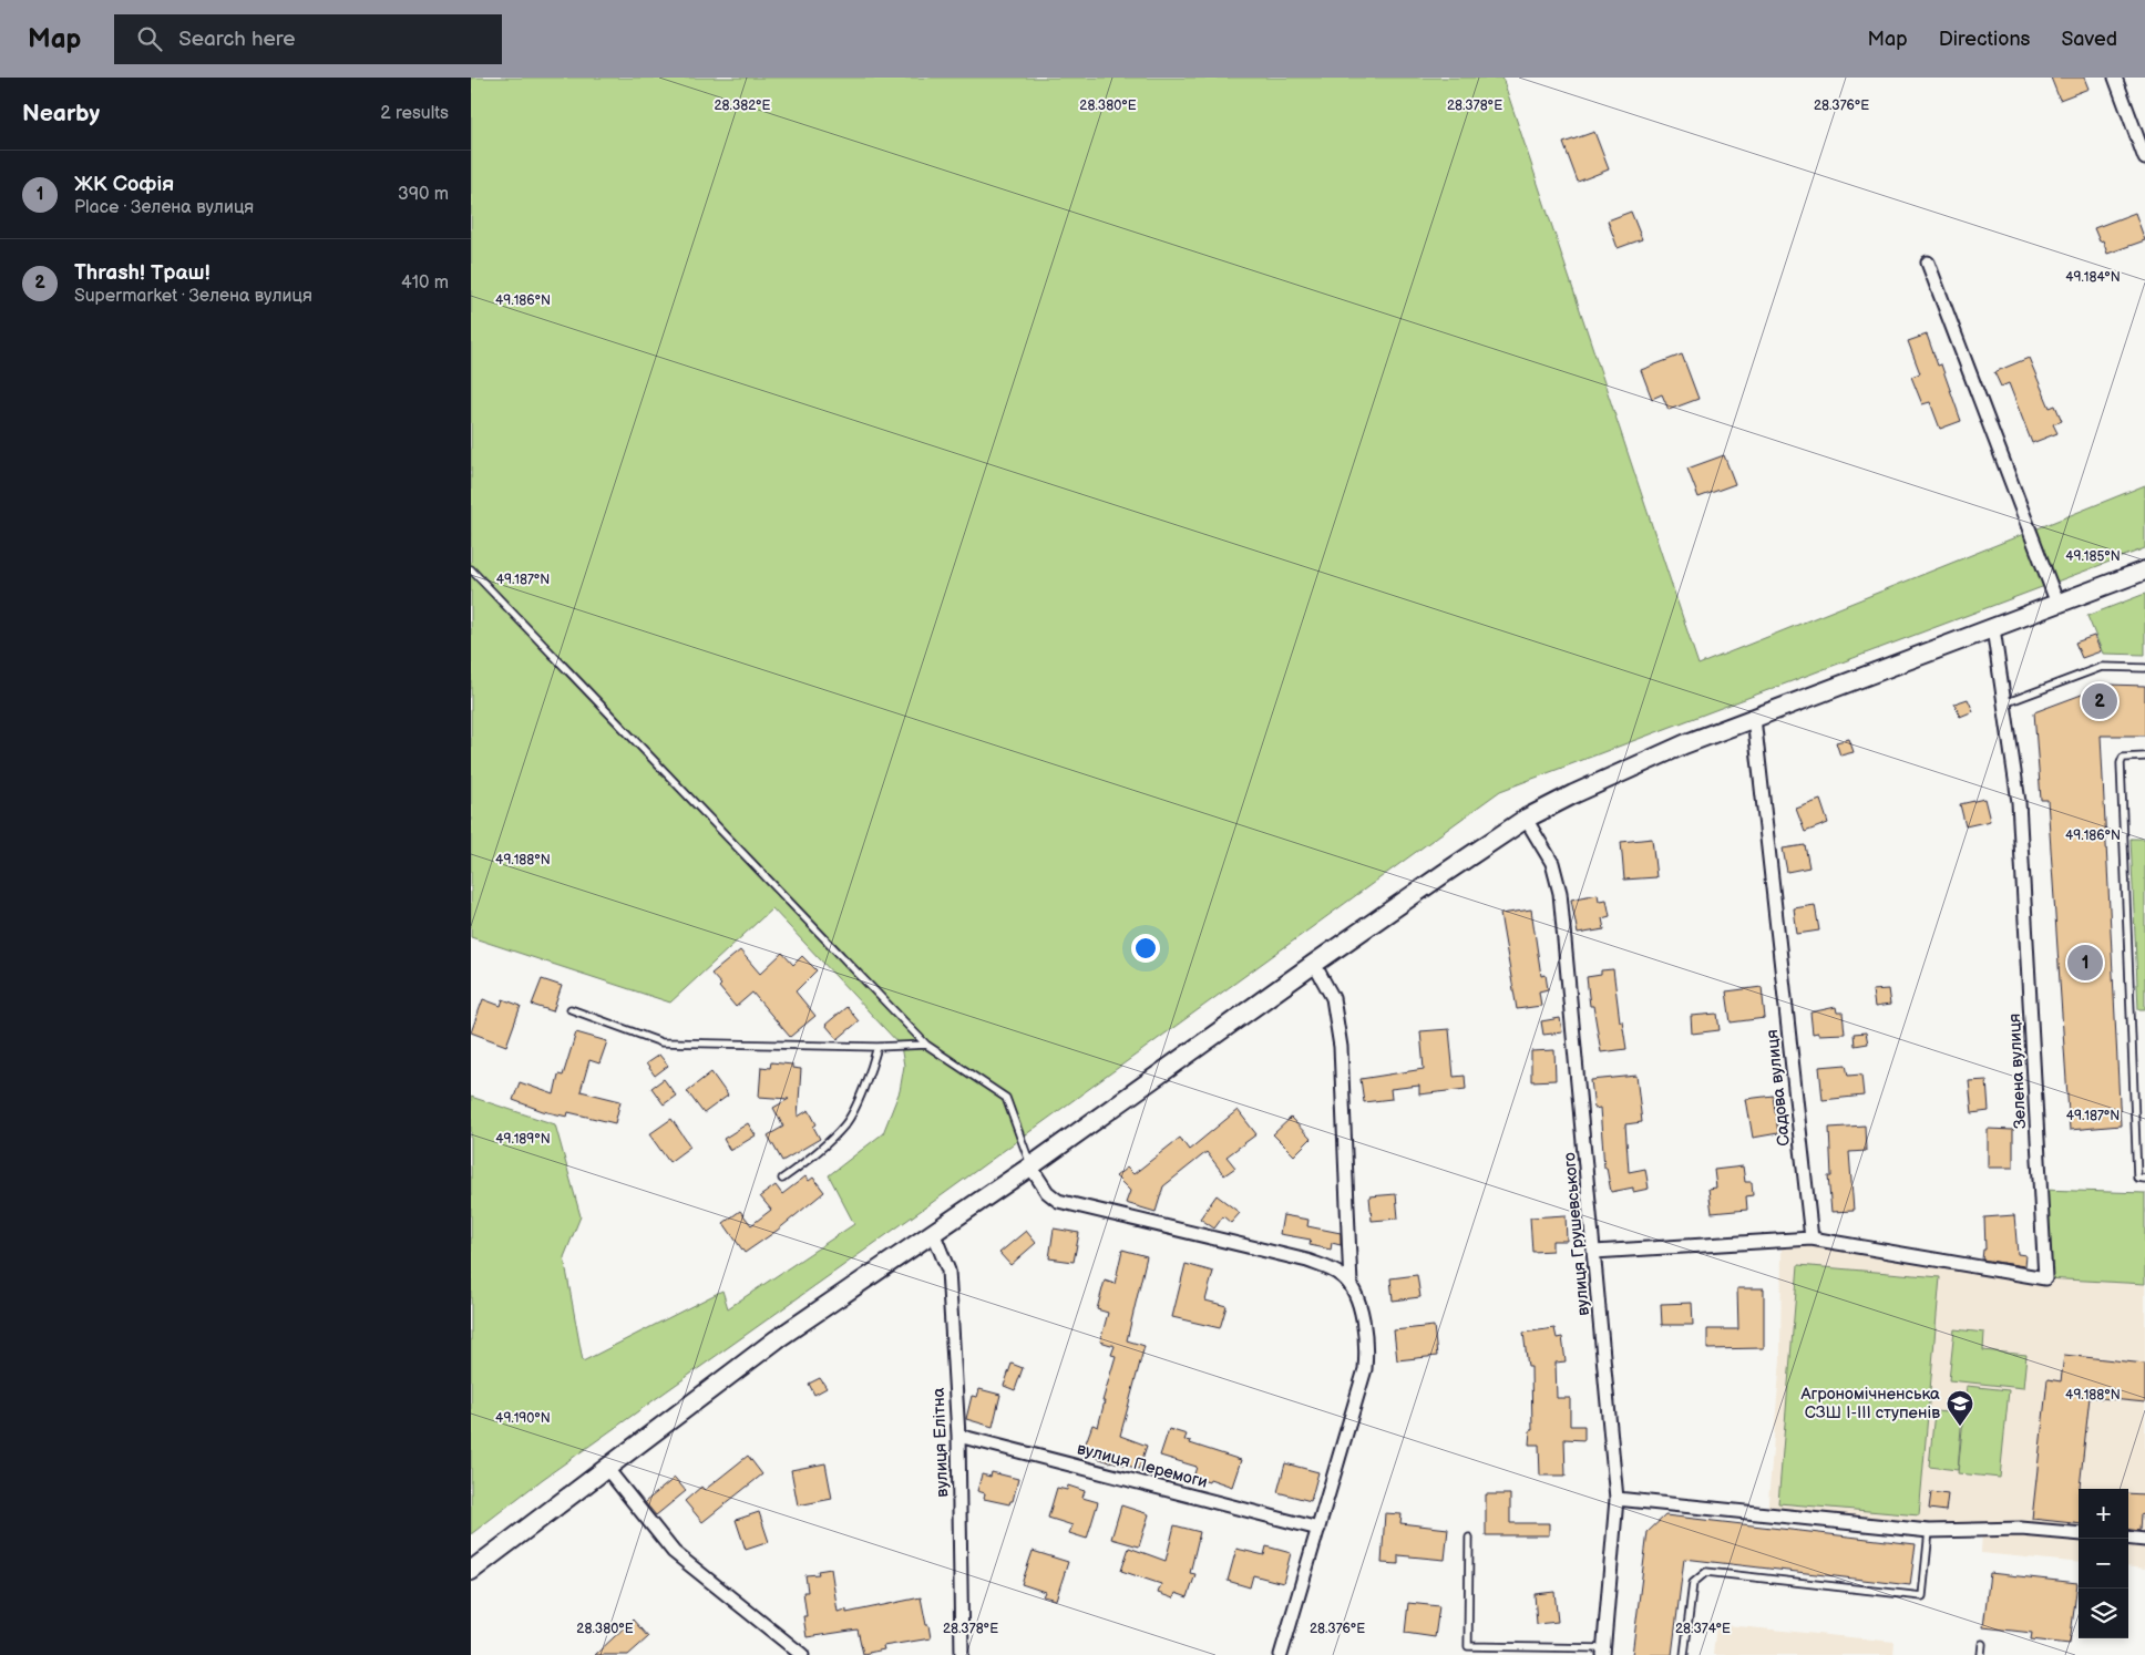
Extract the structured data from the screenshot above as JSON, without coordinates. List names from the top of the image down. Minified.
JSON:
{"streets":{"street":["Зелена вулиця","Садова вулиця","вулиця Грушевського","вулиця Елітна","вулиця Перемоги"]},"crossings":[["Зелена вулиця","Садова вулиця"],["вулиця Елітна","вулиця Перемоги"]],"places":{"school or university":["Агрономічненська СЗШ І-ІІІ ступенів"]},"page":{"header":"Map","search":"Search here","nav":["Map","Directions","Saved"],"heading":["Nearby","2 results"],"list":[{"mark":"1","name":"ЖК Софія","note":"Place · Зелена вулиця","value":"390 m"},{"mark":"2","name":"Thrash! Траш!","note":"Supermarket · Зелена вулиця","value":"410 m"}],"pins":["2","1"],"map_buttons":["+","−"]},"coordinates":["28.382°E","28.380°E","28.378°E","28.376°E","49.184°N","49.186°N","49.185°N","49.187°N","49.188°N","49.189°N","49.190°N","28.374°E"]}
